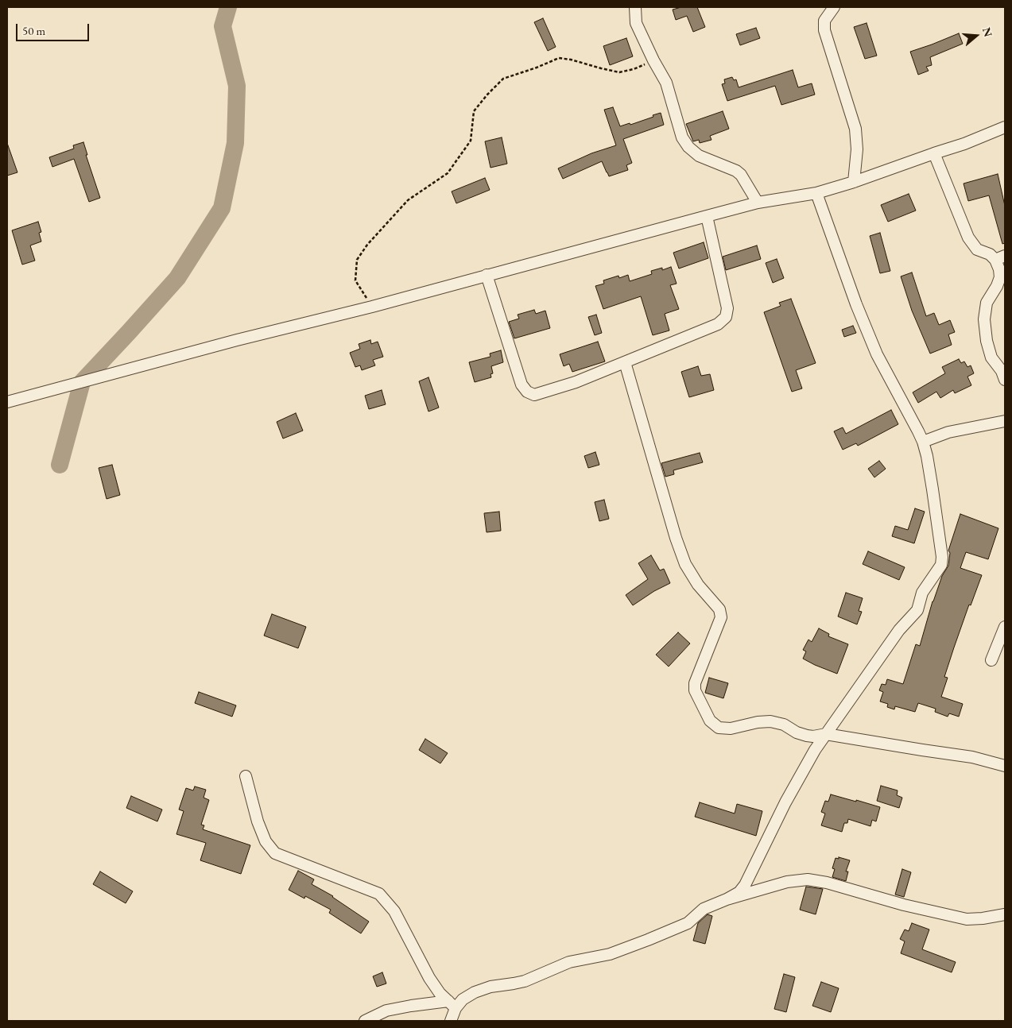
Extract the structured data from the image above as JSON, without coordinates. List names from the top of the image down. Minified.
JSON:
{"scale_bar":"50 m","north":"right"}
